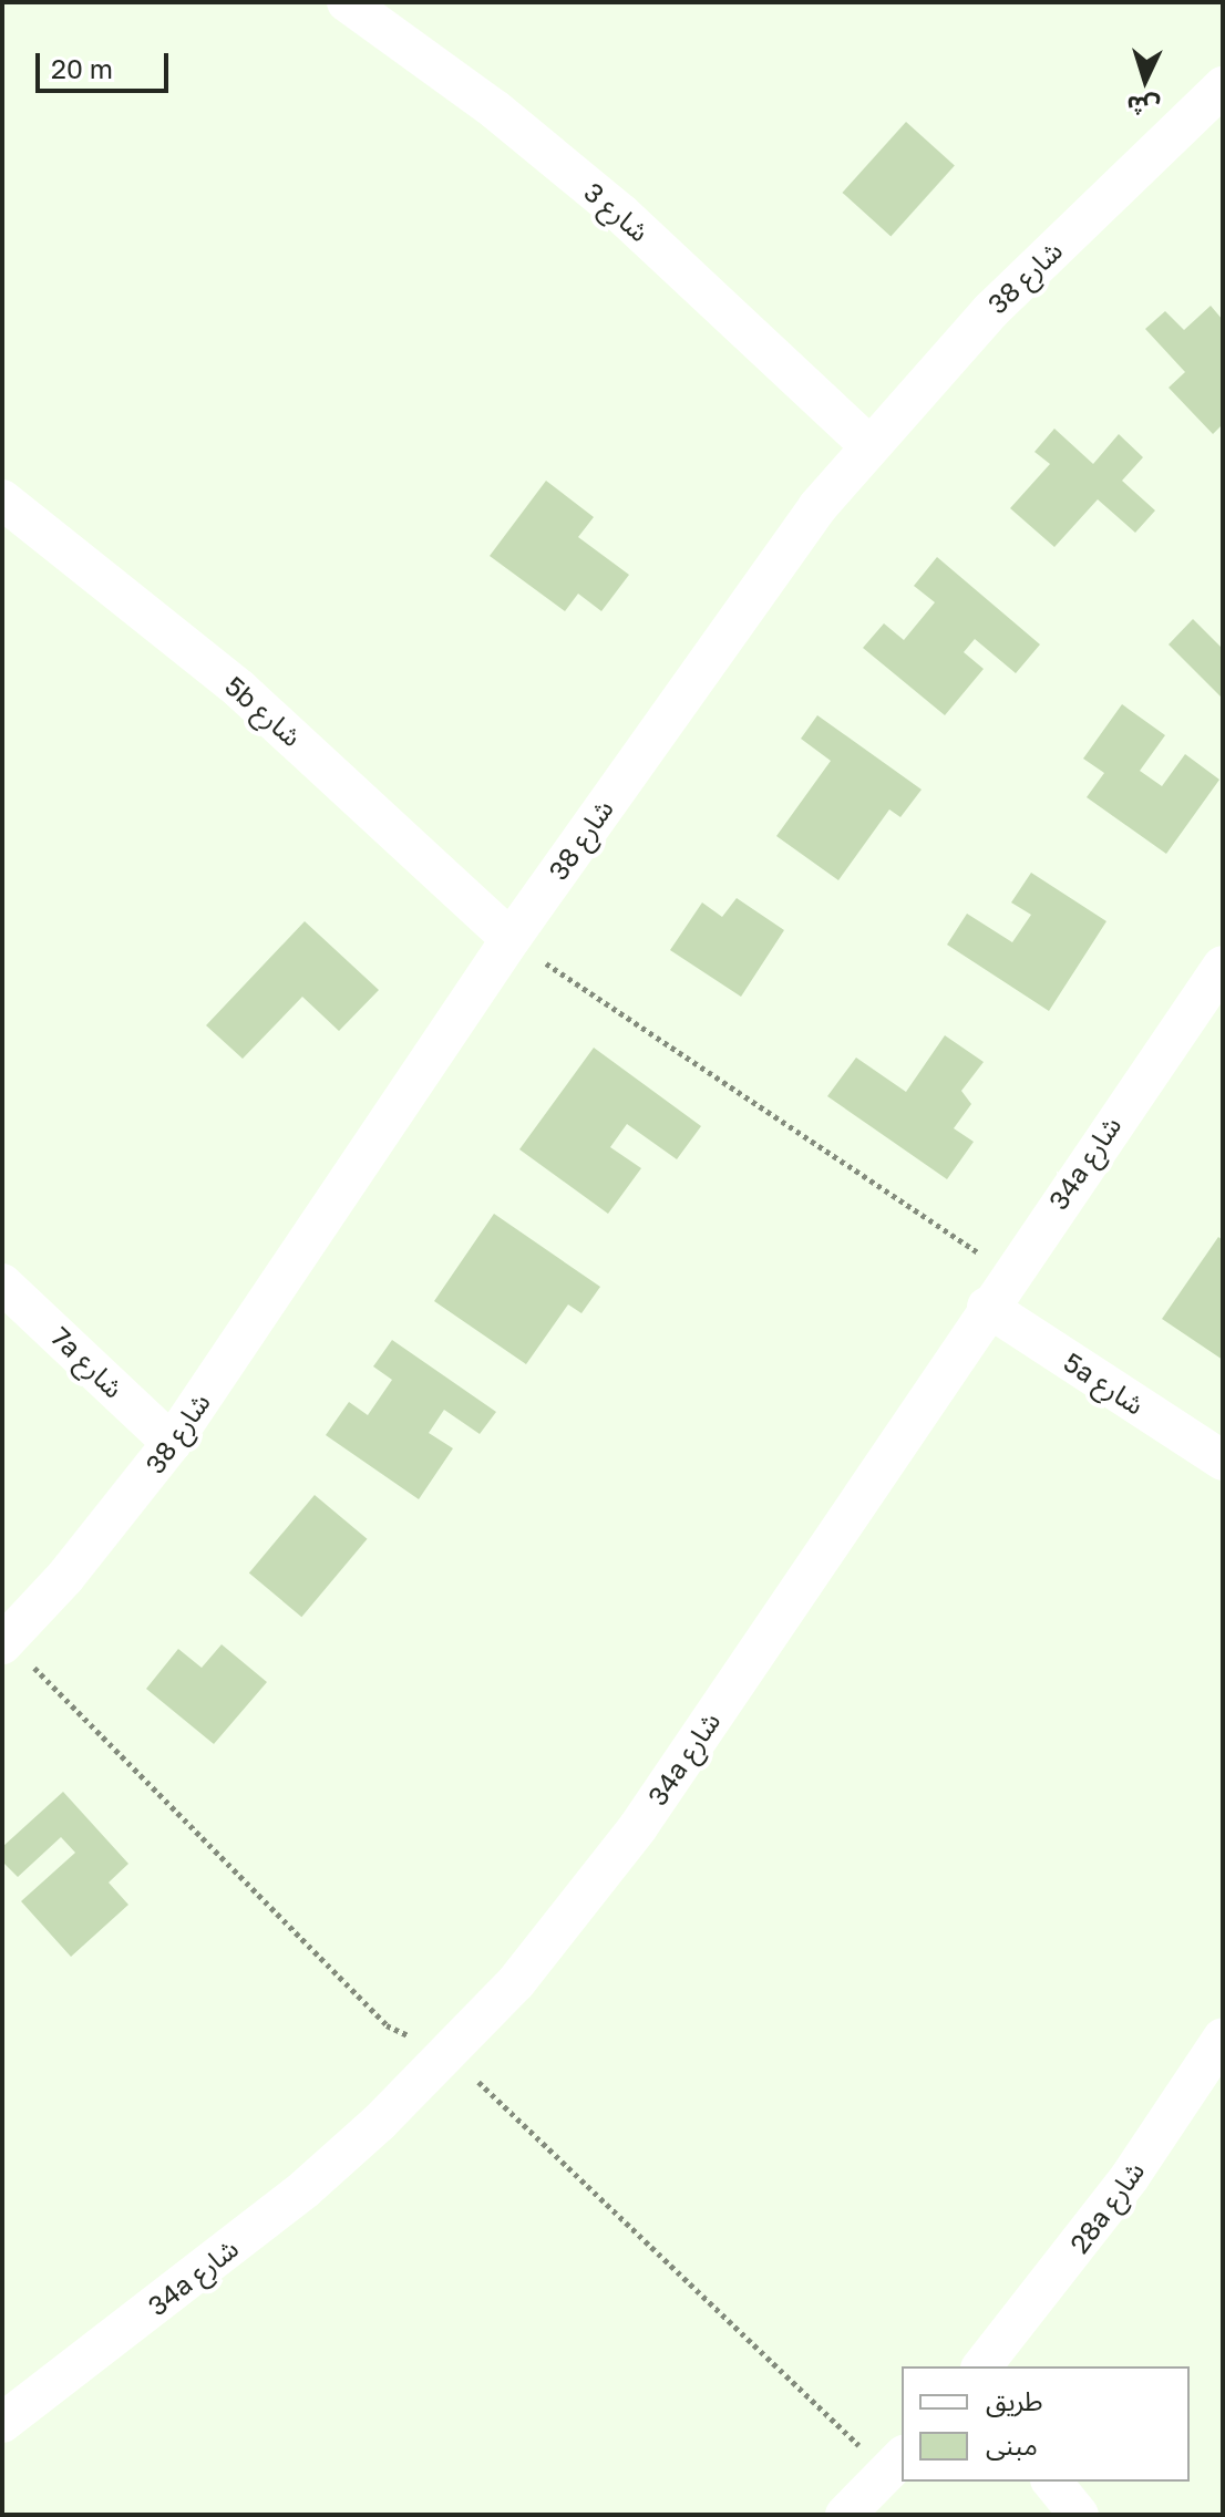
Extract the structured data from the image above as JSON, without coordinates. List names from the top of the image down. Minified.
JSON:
{"streets":{"street":["شارع 3","شارع 38","5b شارع","34a شارع","7a شارع","5a شارع","28a شارع"]},"crossings":[["شارع 3","شارع 38"],["شارع 38","5b شارع"],["شارع 38","7a شارع"],["34a شارع","5a شارع"]],"legend":["طريق","مبنى"],"scale_bar":"20 m","north":"bottom"}
